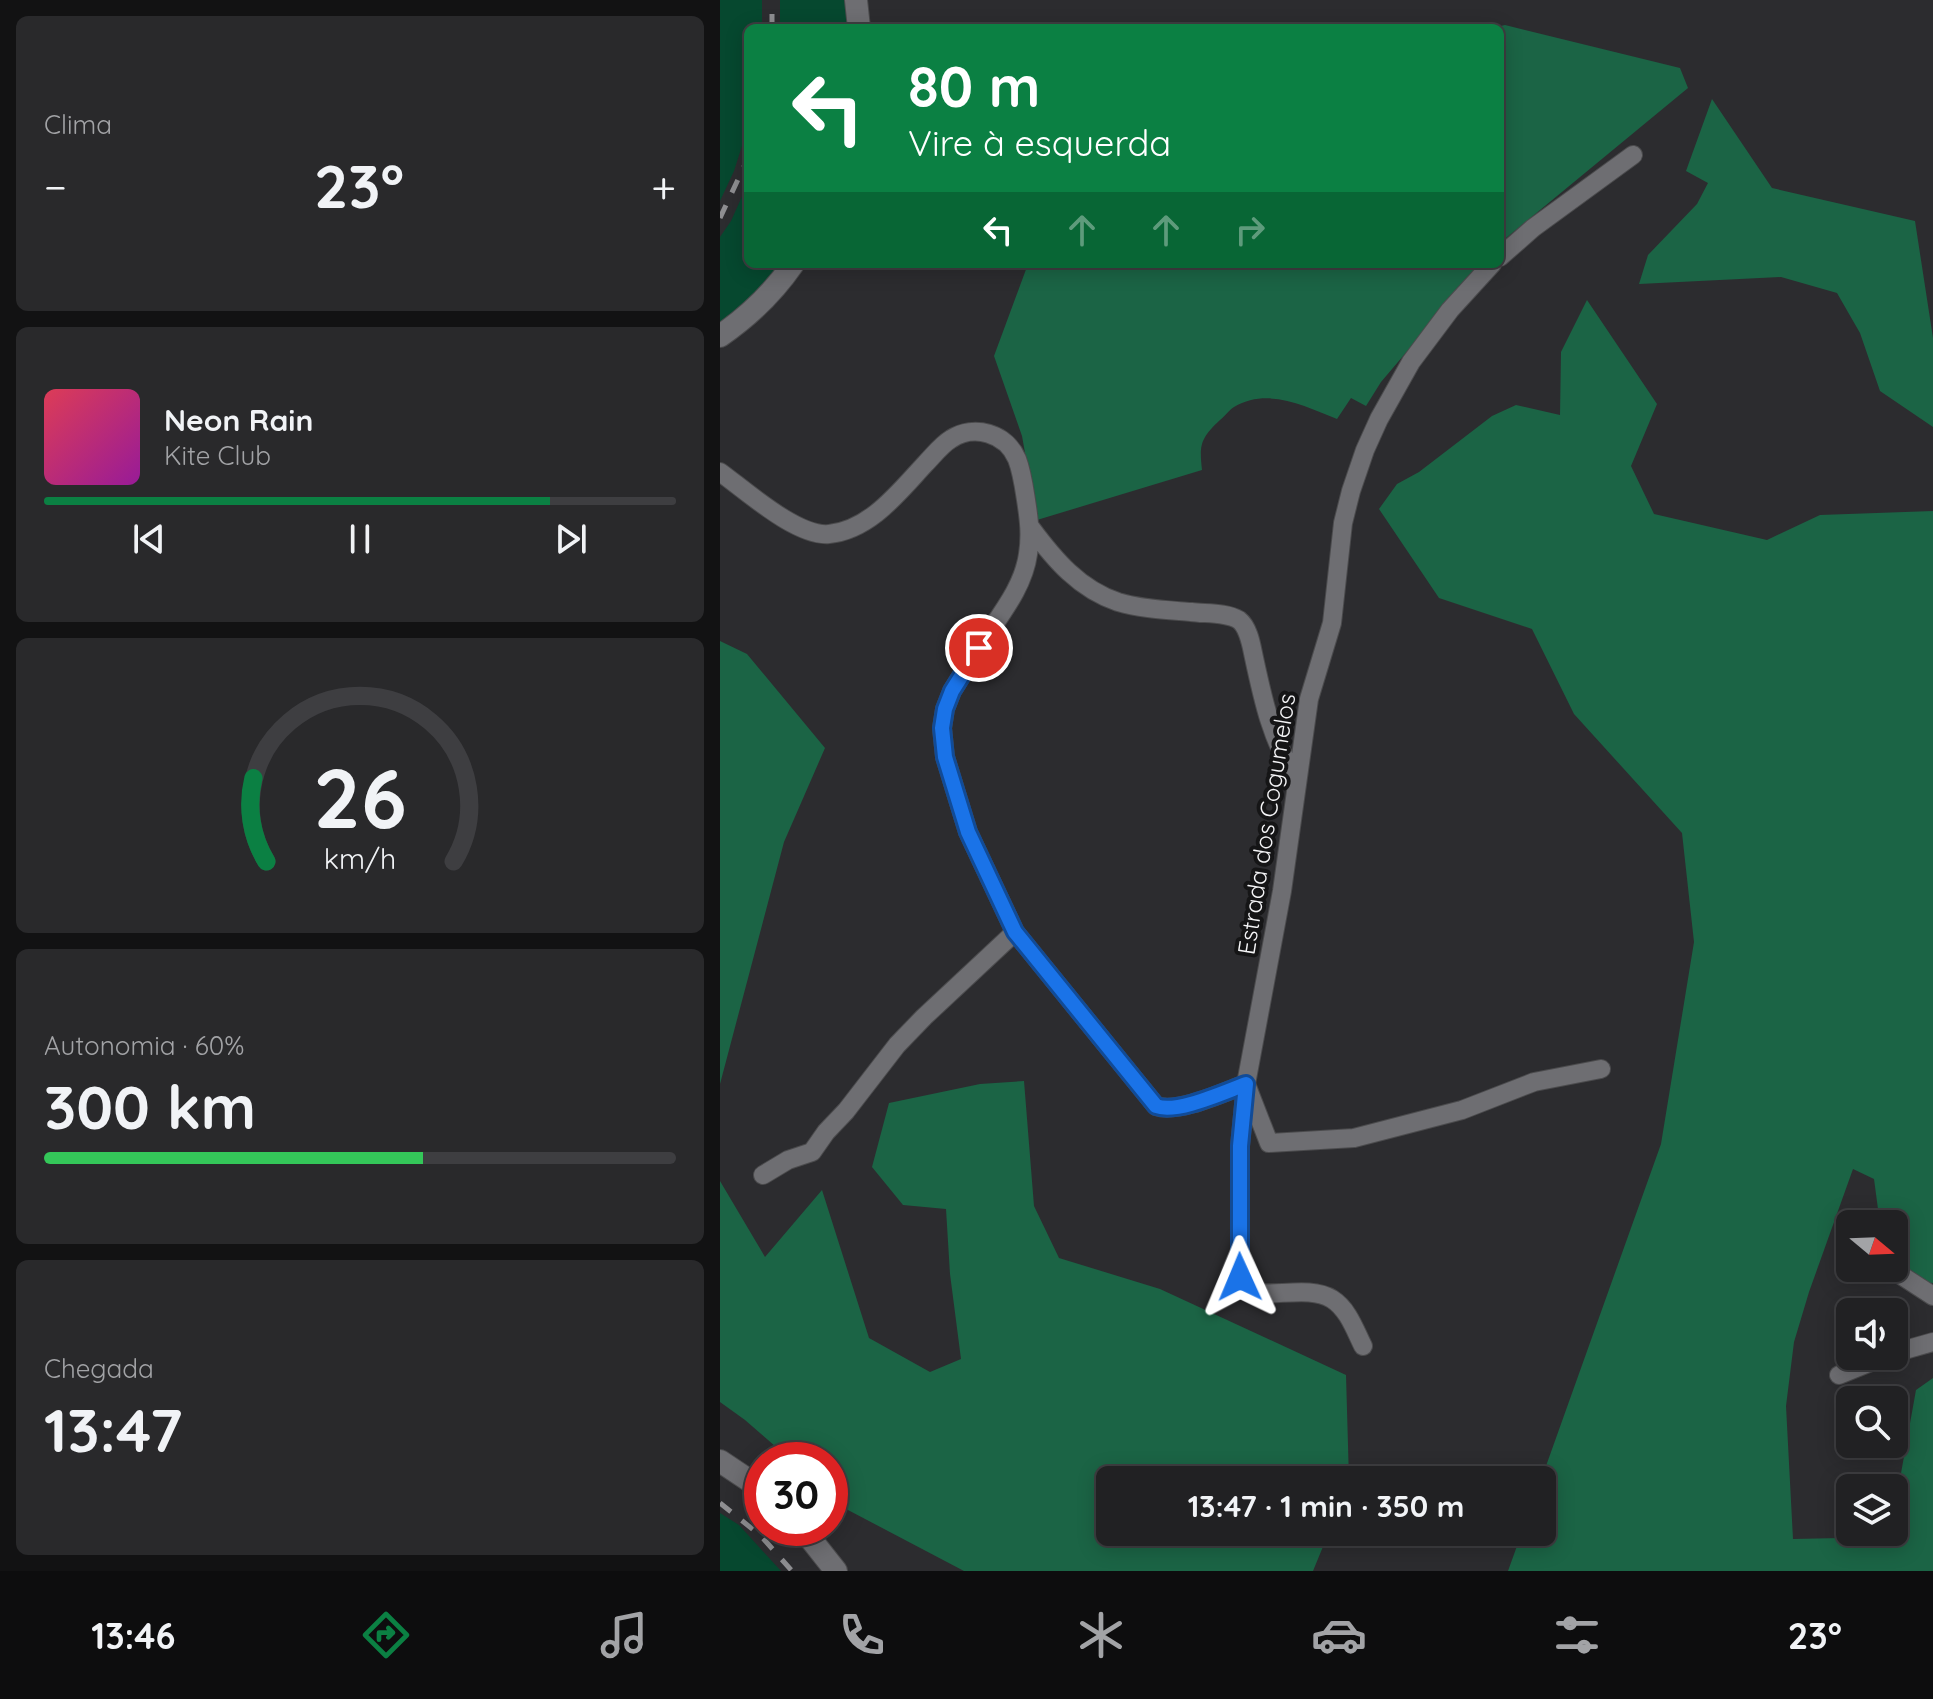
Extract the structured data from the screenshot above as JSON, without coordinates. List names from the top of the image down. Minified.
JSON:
{"streets":{"street":["Estrada dos Cogumelos"]},"north":"right","page":{"tile":["Clima",["Autonomia · 60%","300 km"],["Chegada","13:47"]],"turn":["80 m","Vire à esquerda"],"heat":["−","23°","+"],"song":["Neon Rain","Kite Club"],"limit":"30","trip":"13:47 · 1 min · 350 m","tabs":["13:46","23°"],"gauge":["26","km/h"]}}
